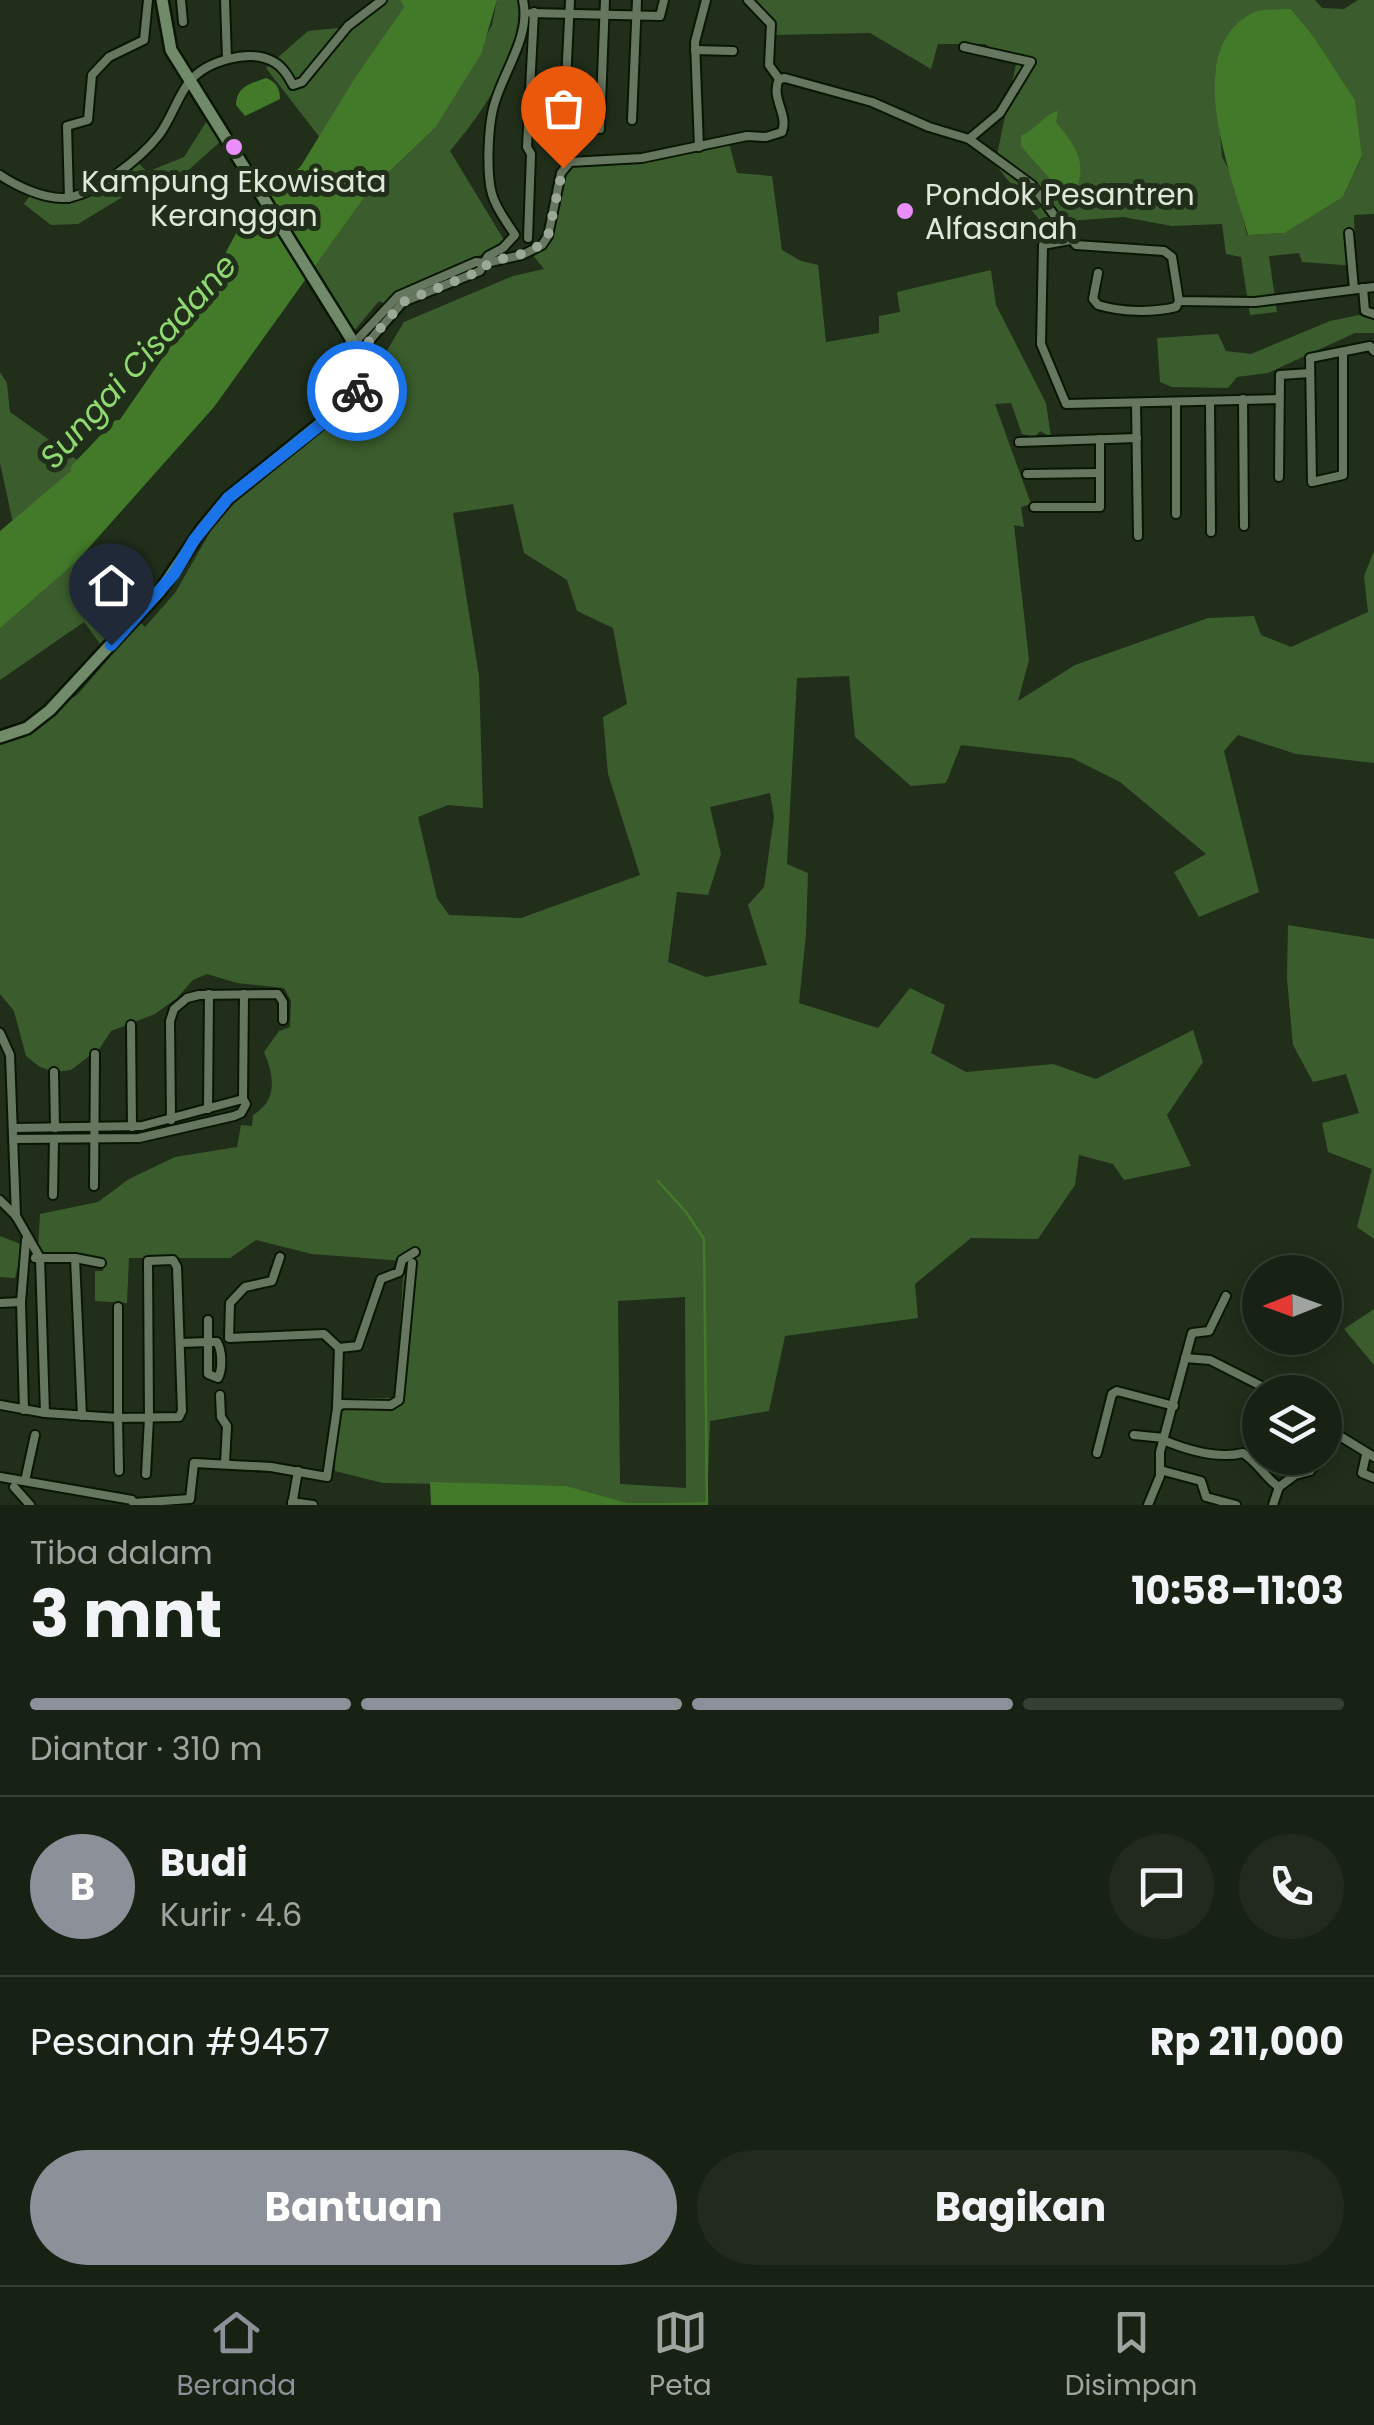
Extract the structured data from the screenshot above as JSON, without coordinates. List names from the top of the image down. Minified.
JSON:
{"water":["Sungai Cisadane"],"places":["Kampung Ekowisata Keranggan","Pondok Pesantren Alfasanah"],"north":"left","page":{"heading":["3 mnt","Tiba dalam","10:58–11:03"],"panel":["Budi","Kurir · 4.6","Pesanan #9457","Rp 211,000"],"bar":"Diantar · 310 m","round":"B","buttons":["Bantuan","Bagikan"],"tabs":["Beranda","Peta","Disimpan"]}}
